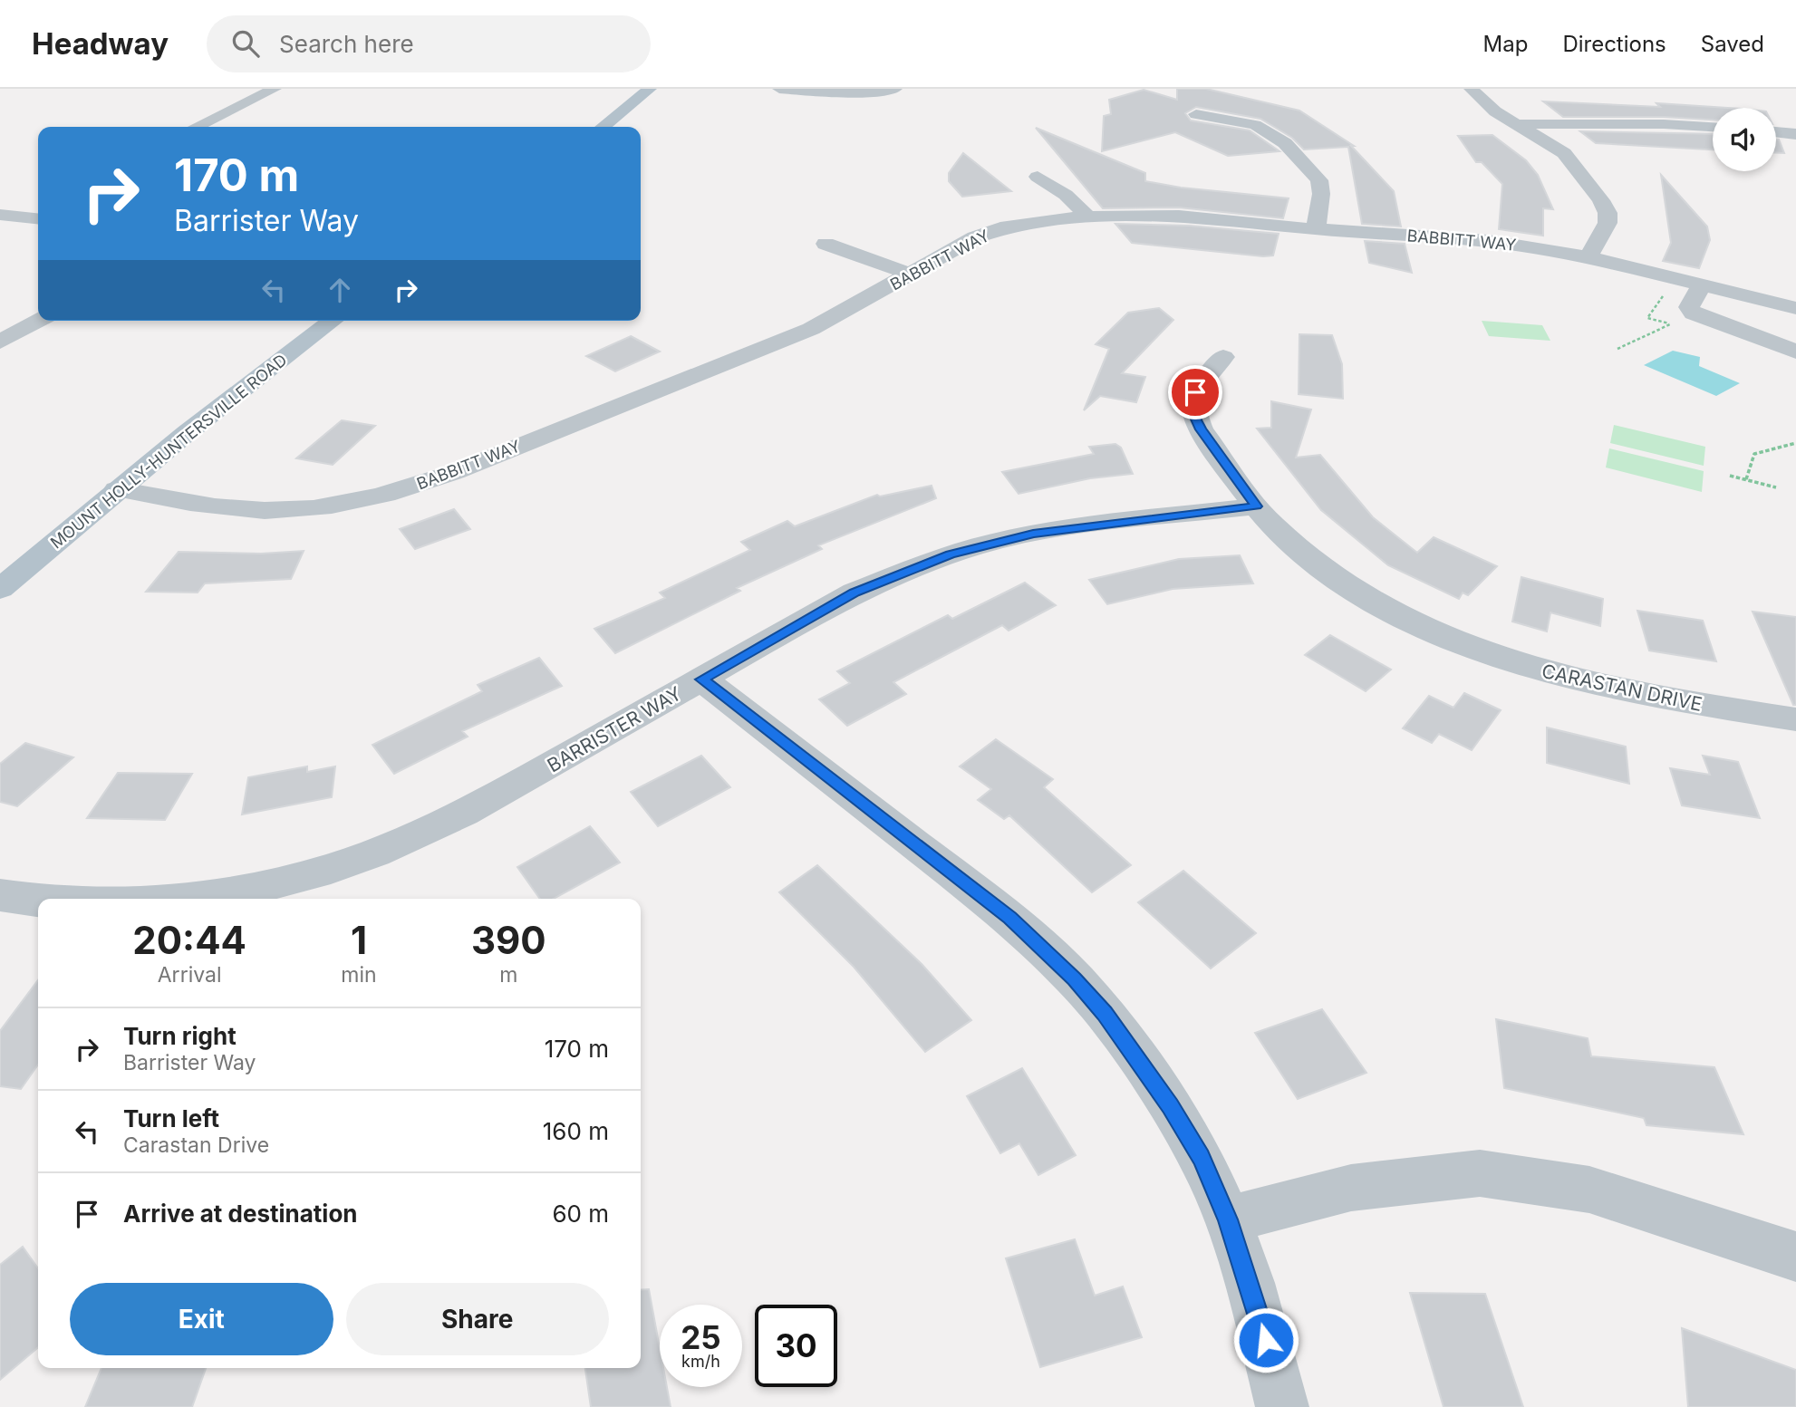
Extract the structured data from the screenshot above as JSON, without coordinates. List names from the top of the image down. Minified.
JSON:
{"streets":{"main road":["MOUNT HOLLY-HUNTERSVILLE ROAD"],"street":["BABBITT WAY","CARASTAN DRIVE","BARRISTER WAY"]},"crossings":[["BABBITT WAY","MOUNT HOLLY-HUNTERSVILLE ROAD"],["CARASTAN DRIVE","BARRISTER WAY"]],"page":{"header":"Headway","search":"Search here","nav":["Map","Directions","Saved"],"turn":["170 m","Barrister Way"],"eta":["20:44","Arrival","1","min","390","m"],"list":[{"name":"Turn right","note":"Barrister Way","value":"170 m"},{"name":"Turn left","note":"Carastan Drive","value":"160 m"},{"name":"Arrive at destination","value":"60 m"}],"buttons":["Exit","Share"],"speed":"25 km/h","limit":"30"}}
